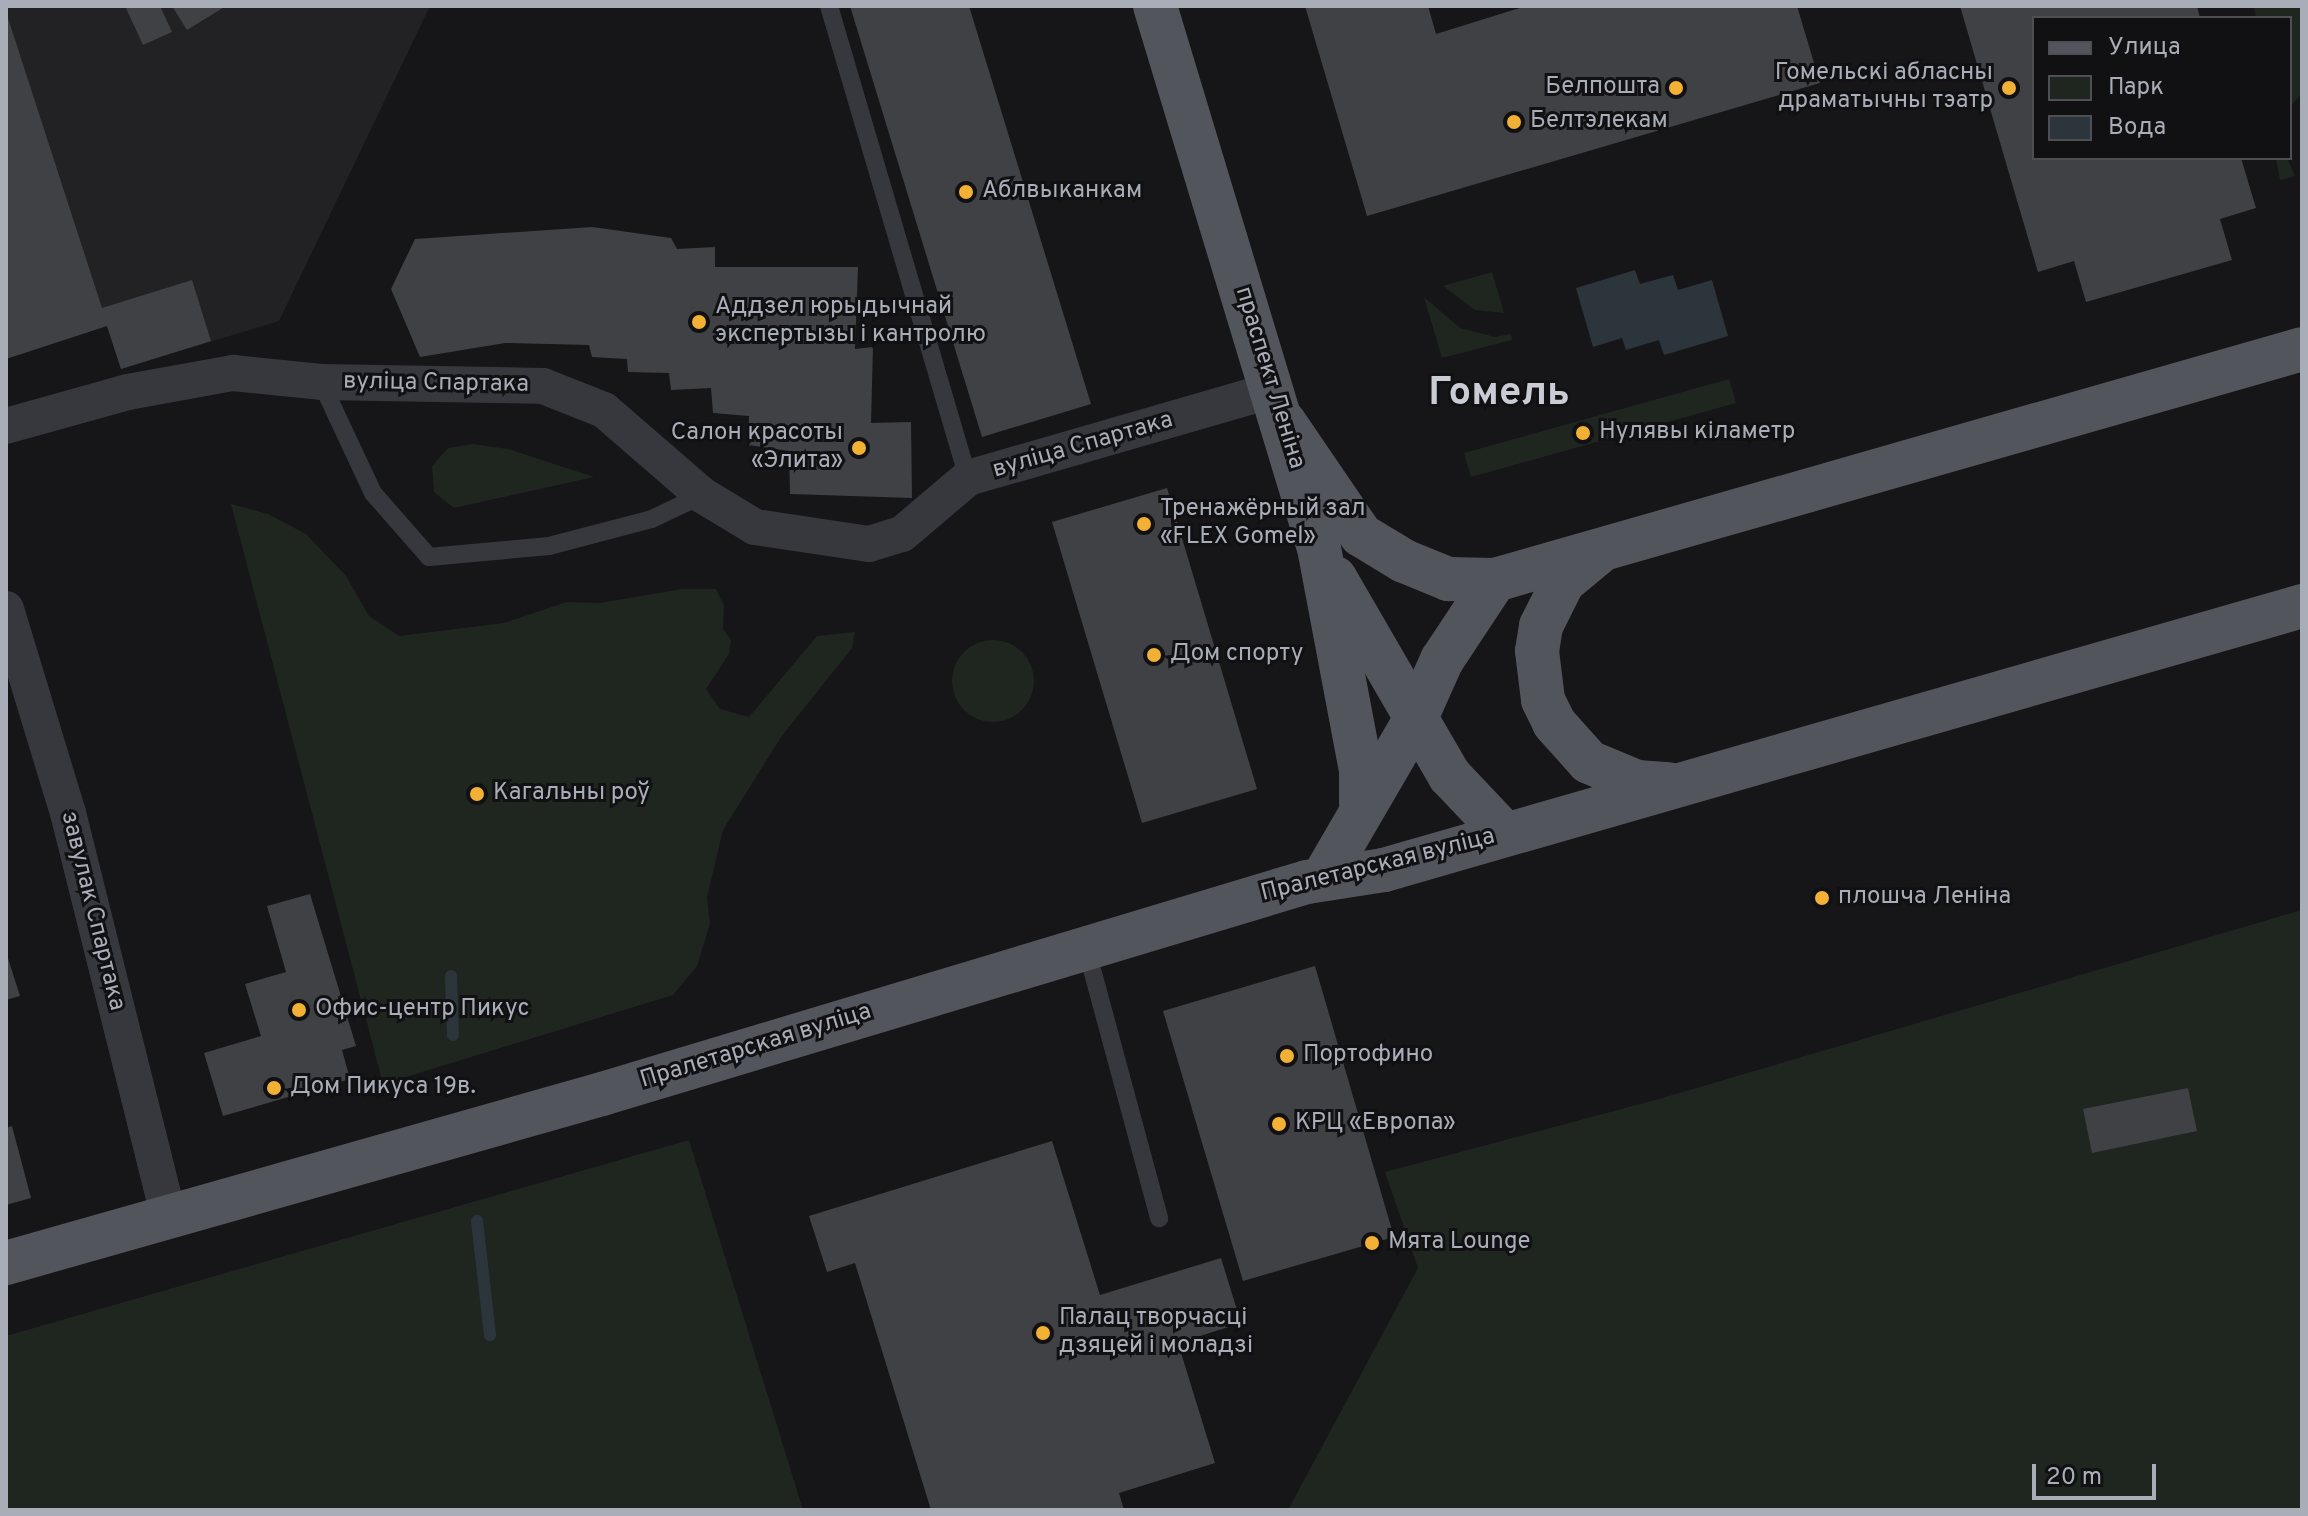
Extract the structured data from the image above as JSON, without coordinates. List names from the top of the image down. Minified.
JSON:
{"streets":{"main road":["праспект Леніна","Пралетарская вуліца"],"street":["вуліца Спартака","завулак Спартака"]},"crossings":[["праспект Леніна","вуліца Спартака"],["Пралетарская вуліца","завулак Спартака"]],"districts":["Гомель"],"places":["Белпошта","Гомельскі абласны драматычны тэатр","Белтэлекам","Аблвыканкам","Аддзел юрыдычнай экспертызы і кантролю","Нулявы кіламетр","Салон красоты «Элита»","Тренажёрный зал «FLEX Gomel»","Дом спорту","Кагальны роў","плошча Леніна","Офис-центр Пикус","Портофино","Дом Пикуса 19в.","КРЦ «Европа»","Мята Lounge","Палац творчасці дзяцей і моладзі"],"legend":["Улица","Парк","Вода"],"scale_bar":"20 m"}
